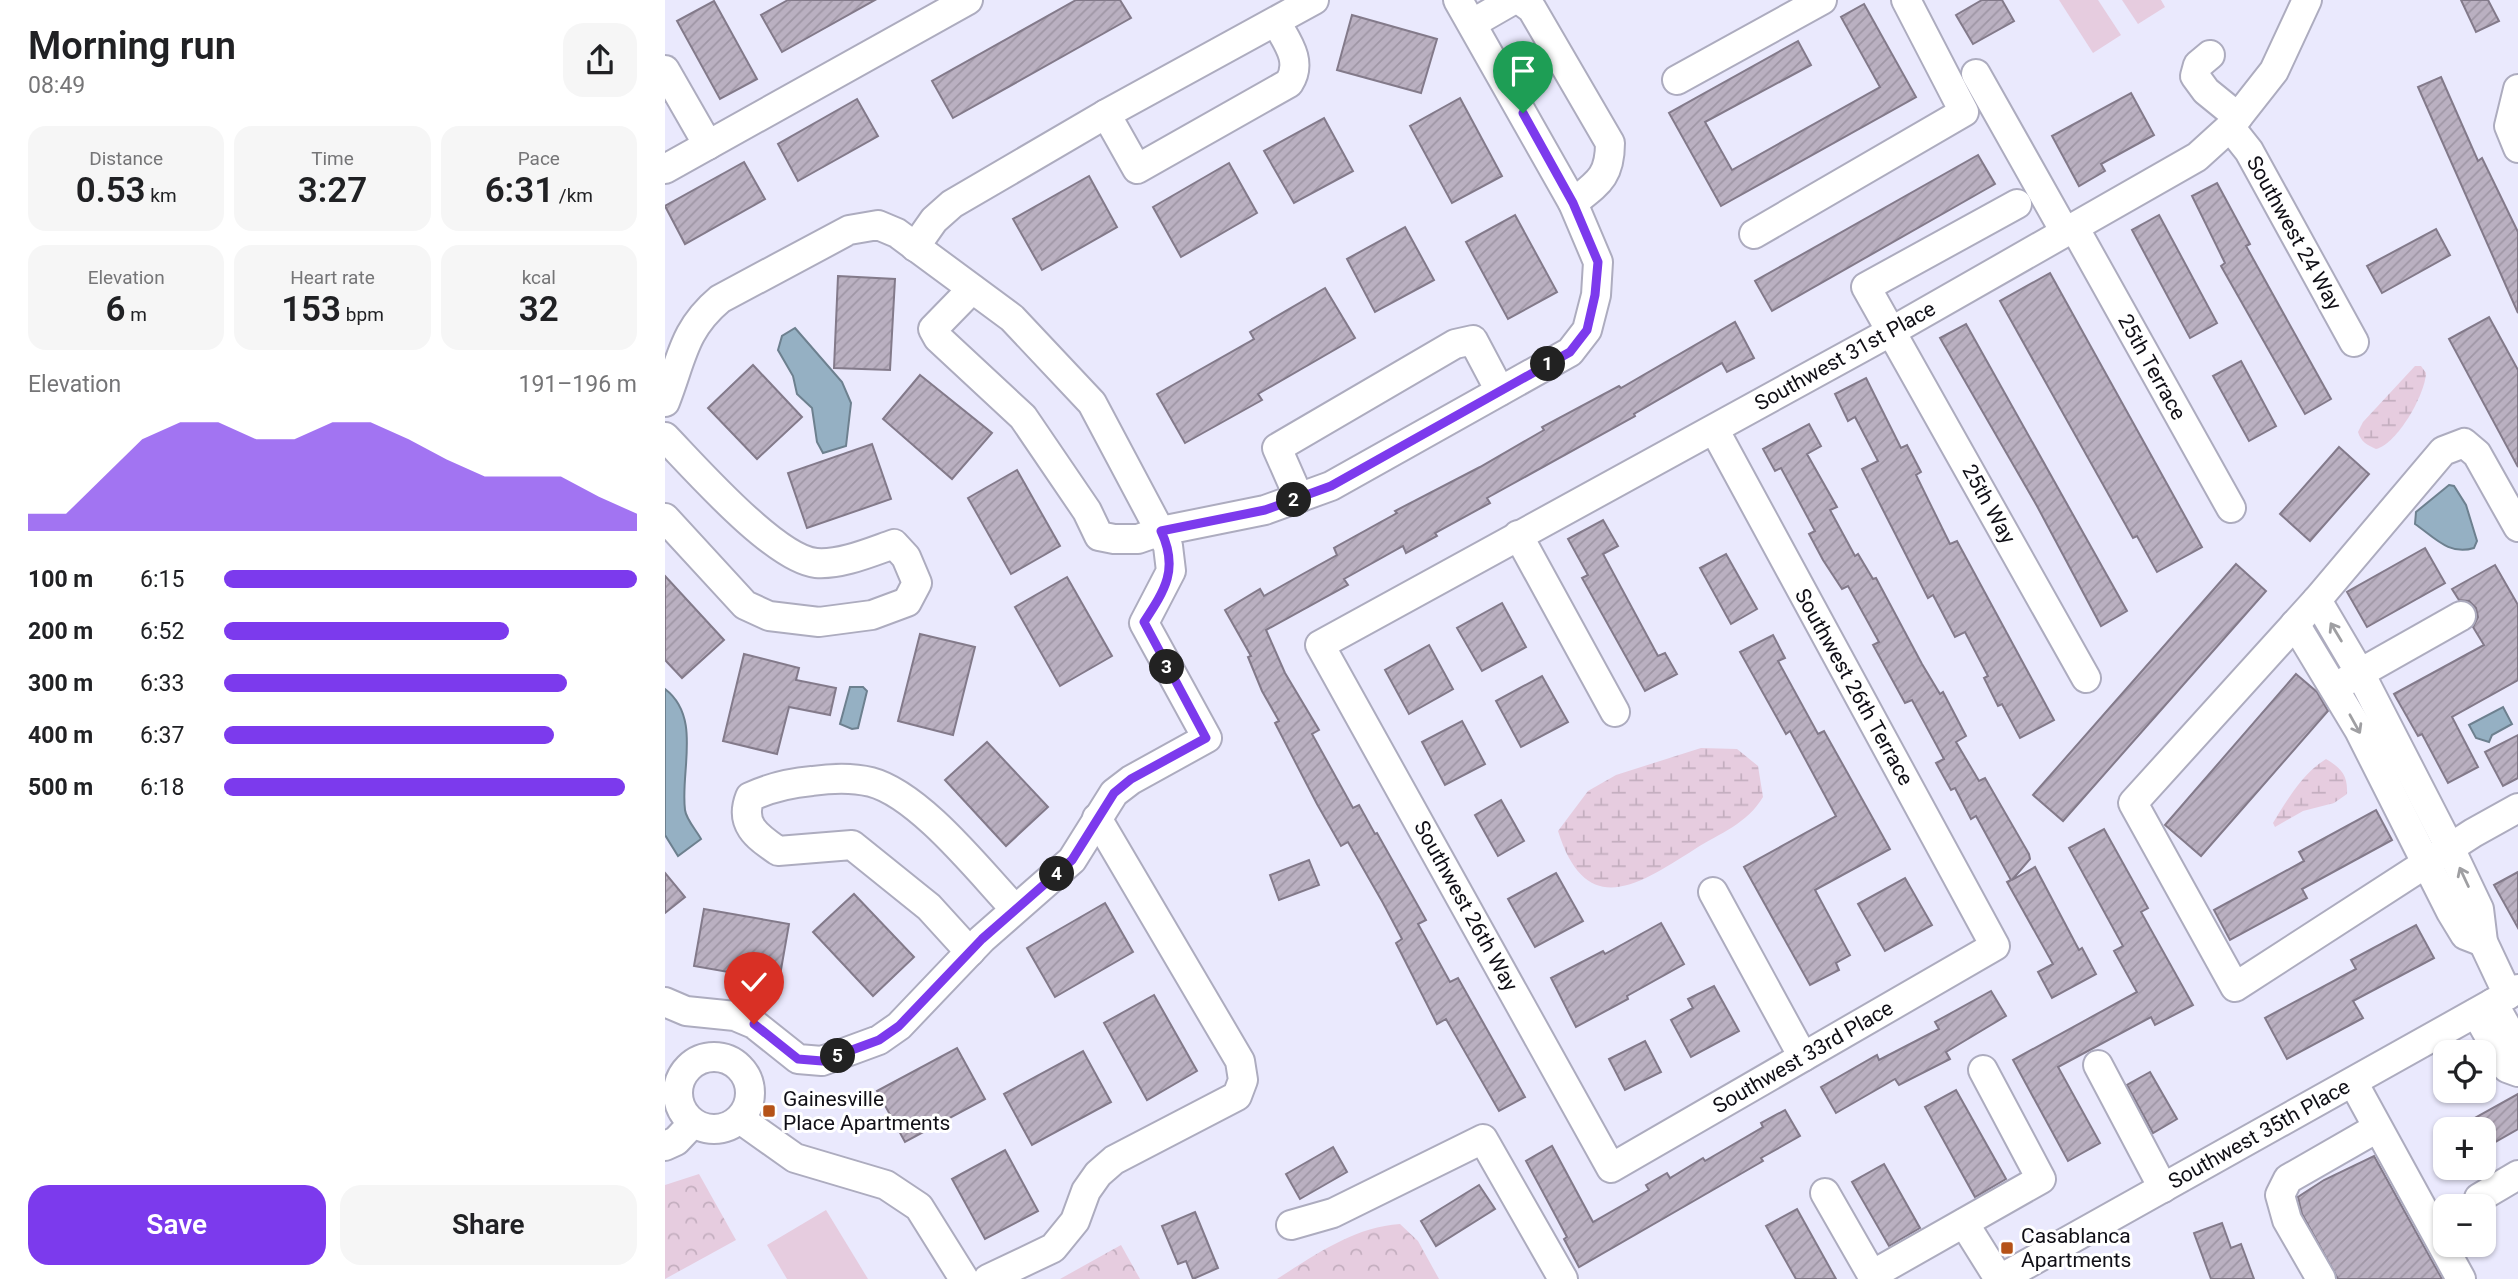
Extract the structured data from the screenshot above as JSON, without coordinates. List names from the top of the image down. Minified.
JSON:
{"streets":{"street":["Southwest 24 Way","Southwest 31st Place","25th Terrace","25th Way","Southwest 26th Terrace","Southwest 26th Way","Southwest 33rd Place","Southwest 35th Place"]},"crossings":[["Southwest 24 Way","Southwest 31st Place"],["Southwest 31st Place","25th Terrace"],["Southwest 31st Place","25th Way"],["Southwest 31st Place","Southwest 26th Terrace"],["Southwest 31st Place","Southwest 26th Way"],["Southwest 26th Terrace","Southwest 33rd Place"],["Southwest 26th Way","Southwest 33rd Place"]],"places":{"transit":["Gainesville Place Apartments","Casablanca Apartments"]},"page":{"heading":["Morning run","08:49"],"stats":[["Distance","0.53 km"],["Time","3:27"],["Pace","6:31 /km"],["Elevation","6 m"],["Heart rate","153 bpm"],["kcal","32"]],"pins":["1","2","3","4","5"],"chart":["Elevation","191–196 m"],"list":[{"name":"100 m","note":"6:15"},{"name":"200 m","note":"6:52"},{"name":"300 m","note":"6:33"},{"name":"400 m","note":"6:37"},{"name":"500 m","note":"6:18"}],"map_buttons":["+","−"],"buttons":["Save","Share"]}}
